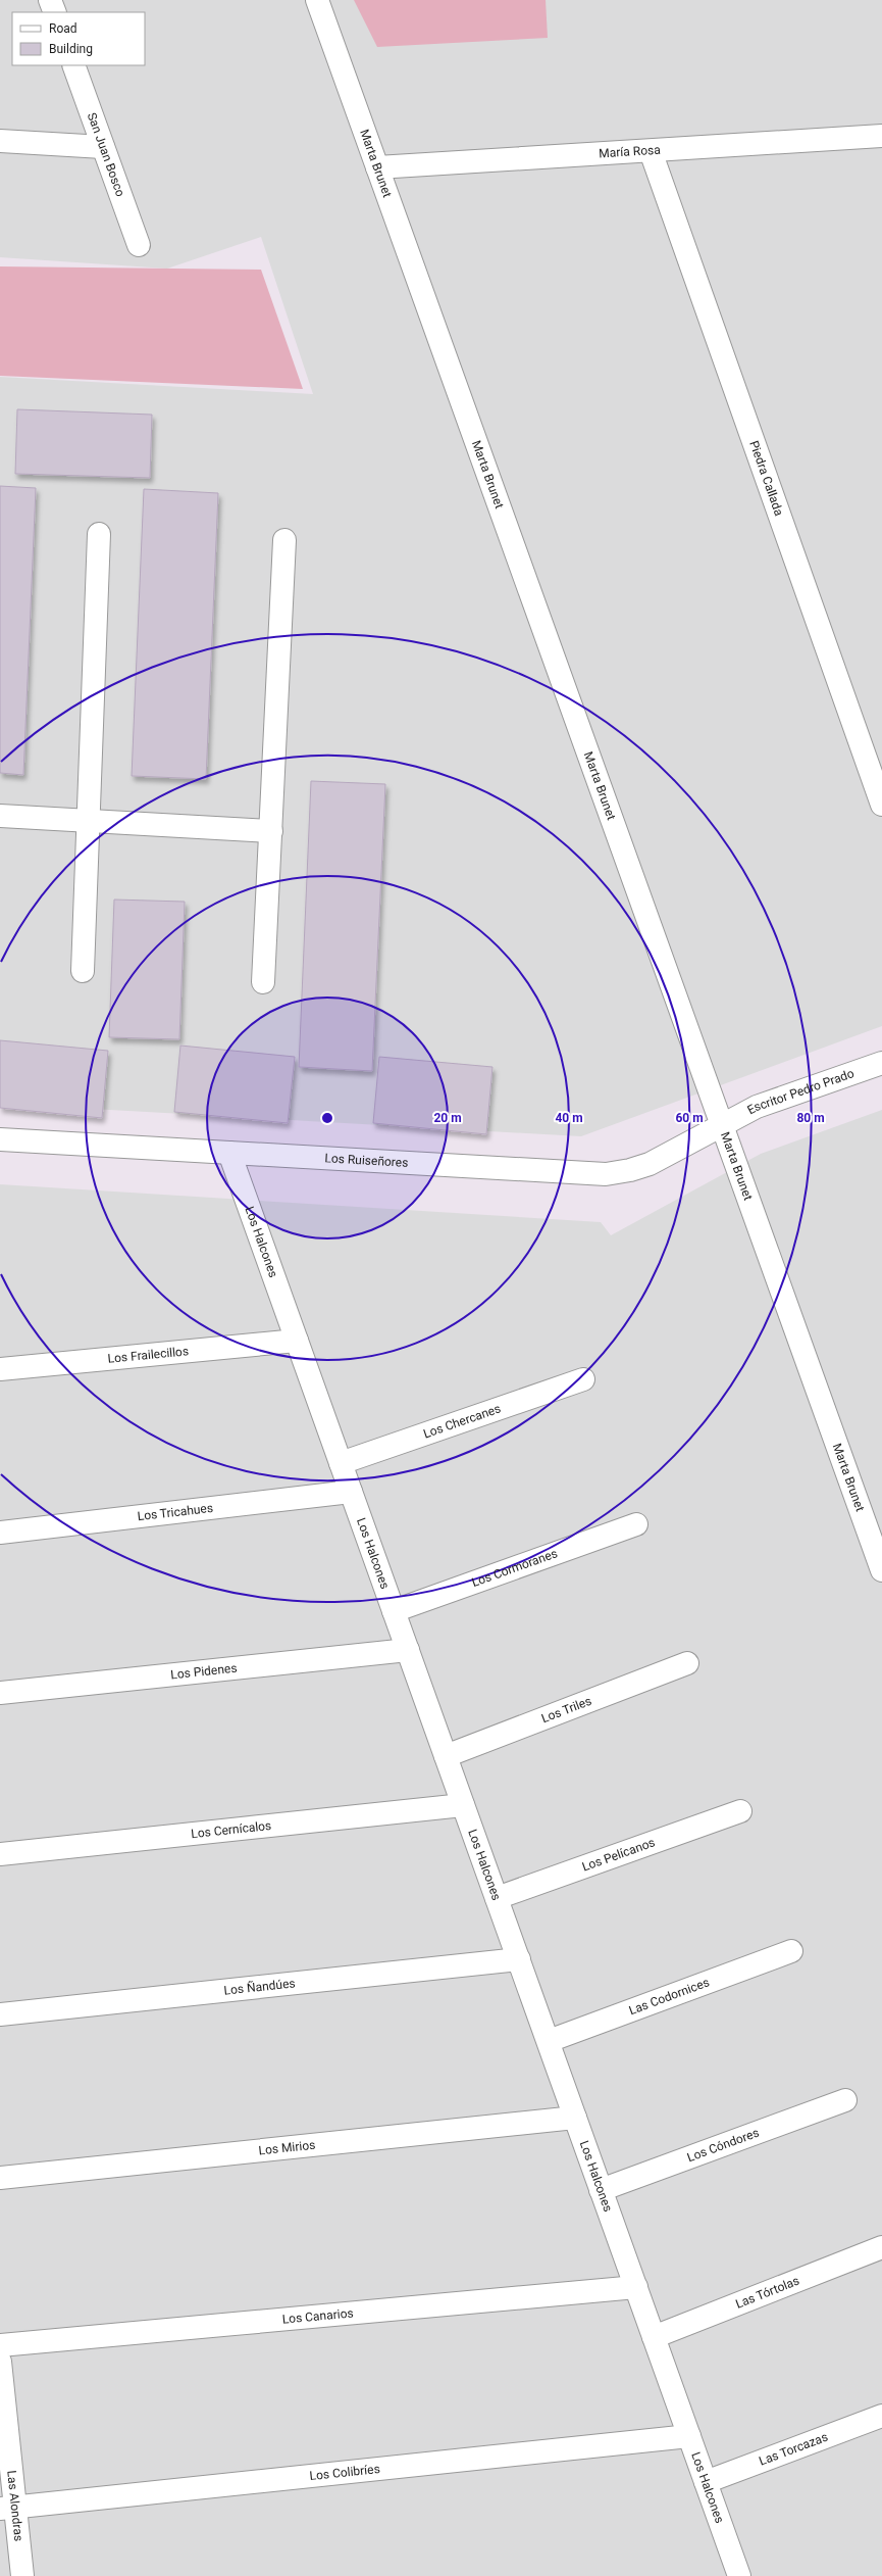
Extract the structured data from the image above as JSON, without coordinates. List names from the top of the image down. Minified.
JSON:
{"streets":{"street":["María Rosa","San Juan Bosco","Marta Brunet","Piedra Callada","Escritor Pedro Prado","Los Ruiseñores","Los Halcones","Los Frailecillos","Los Chercanes","Los Tricahues","Los Cormoranes","Los Pidenes","Los Triles","Los Cernícalos","Los Pelícanos","Los Ñandúes","Las Codornices","Los Cóndores","Los Mirios","Las Tórtolas","Los Canarios","Las Torcazas","Los Colibríes","Las Alondras"]},"crossings":[["María Rosa","Marta Brunet"],["María Rosa","Piedra Callada"],["Marta Brunet","Escritor Pedro Prado"],["Marta Brunet","Los Ruiseñores"],["Escritor Pedro Prado","Los Ruiseñores"],["Los Ruiseñores","Los Halcones"],["Los Halcones","Los Frailecillos"],["Los Halcones","Los Chercanes"],["Los Halcones","Los Tricahues"],["Los Halcones","Los Cormoranes"],["Los Halcones","Los Pidenes"],["Los Halcones","Los Triles"],["Los Halcones","Los Cernícalos"],["Los Halcones","Los Pelícanos"],["Los Halcones","Los Ñandúes"],["Los Halcones","Las Codornices"],["Los Halcones","Los Cóndores"],["Los Halcones","Los Mirios"],["Los Halcones","Las Tórtolas"],["Los Halcones","Los Canarios"],["Los Halcones","Las Torcazas"],["Los Halcones","Los Colibríes"],["Los Colibríes","Las Alondras"]],"legend":["Road","Building"],"rings":["20 m","40 m","60 m","80 m"]}
